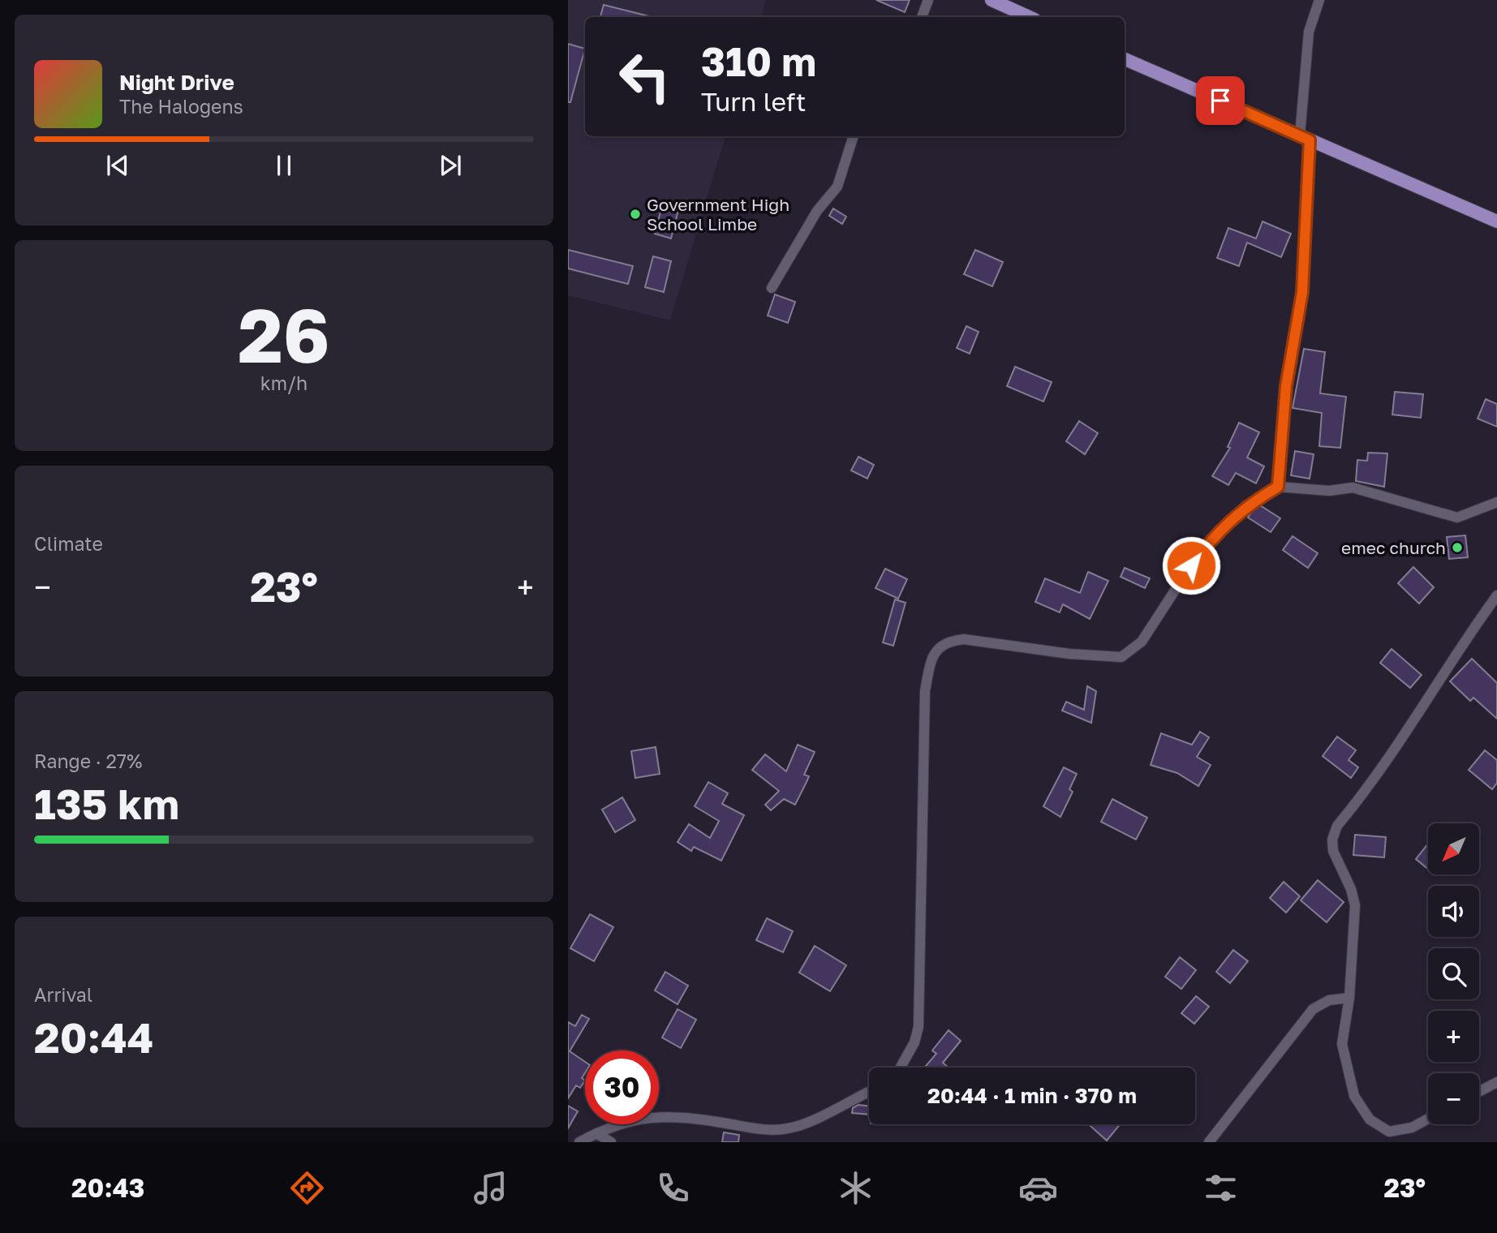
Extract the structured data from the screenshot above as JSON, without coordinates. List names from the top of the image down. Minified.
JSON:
{"places":["Government High School Limbe","emec church"],"north":"bottom left","page":{"turn":["310 m","Turn left"],"song":["Night Drive","The Halogens"],"tile":[["26","km/h"],"Climate",["Range · 27%","135 km"],["Arrival","20:44"]],"heat":["−","23°","+"],"map_buttons":["+","−"],"limit":"30","trip":"20:44 · 1 min · 370 m","tabs":["20:43","23°"]}}
